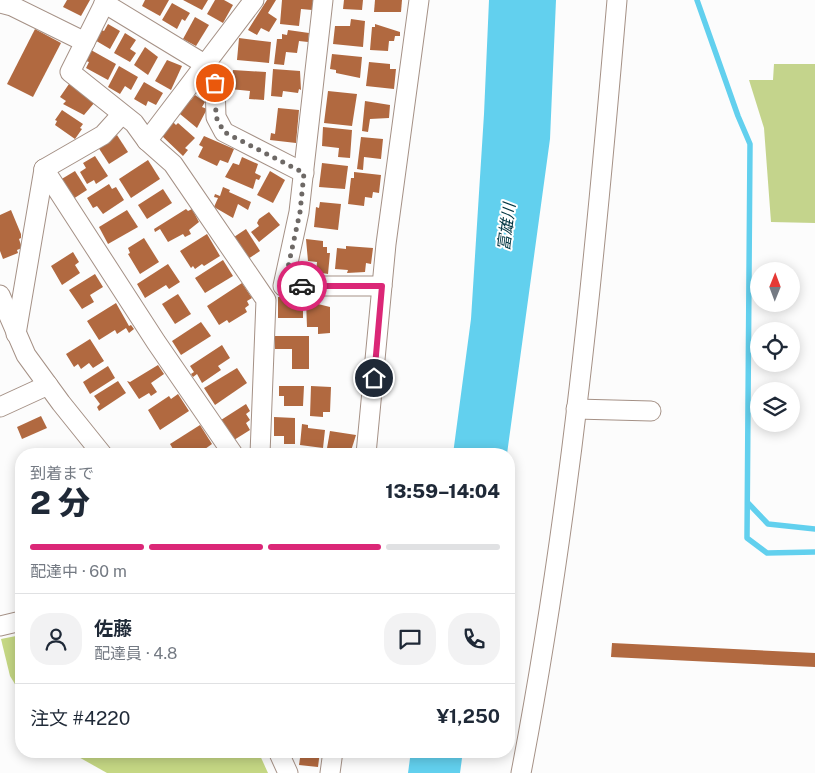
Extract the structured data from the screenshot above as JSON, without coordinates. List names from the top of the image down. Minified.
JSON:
{"water":["富雄川"],"north":"top","page":{"heading":["2 分","到着まで","13:59–14:04"],"panel":["佐藤","配達員 · 4.8","注文 #4220","¥1,250"],"bar":"配達中 · 60 m"}}
